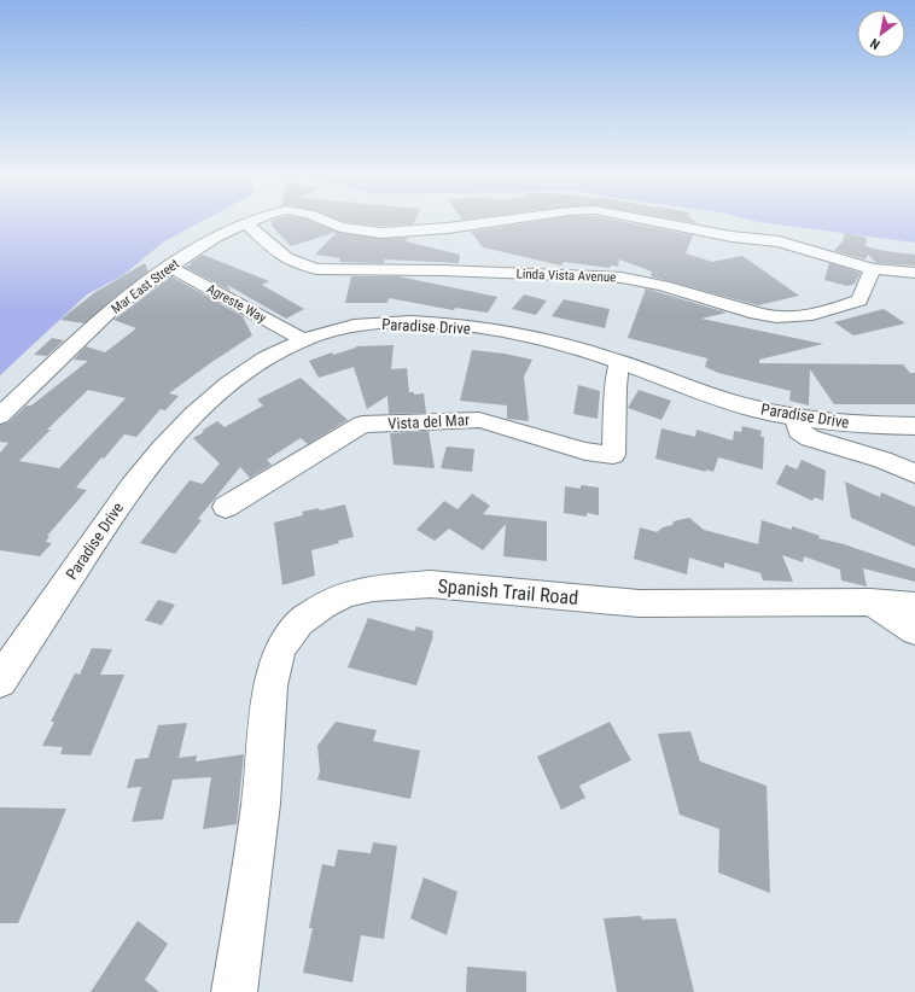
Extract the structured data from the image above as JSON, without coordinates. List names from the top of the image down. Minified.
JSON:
{"streets":{"street":["Linda Vista Avenue","Mar East Street","Agreste Way","Paradise Drive","Vista del Mar","Spanish Trail Road"]},"crossings":[["Linda Vista Avenue","Mar East Street"],["Mar East Street","Agreste Way"],["Agreste Way","Paradise Drive"],["Paradise Drive","Vista del Mar"]],"north":"bottom left"}
